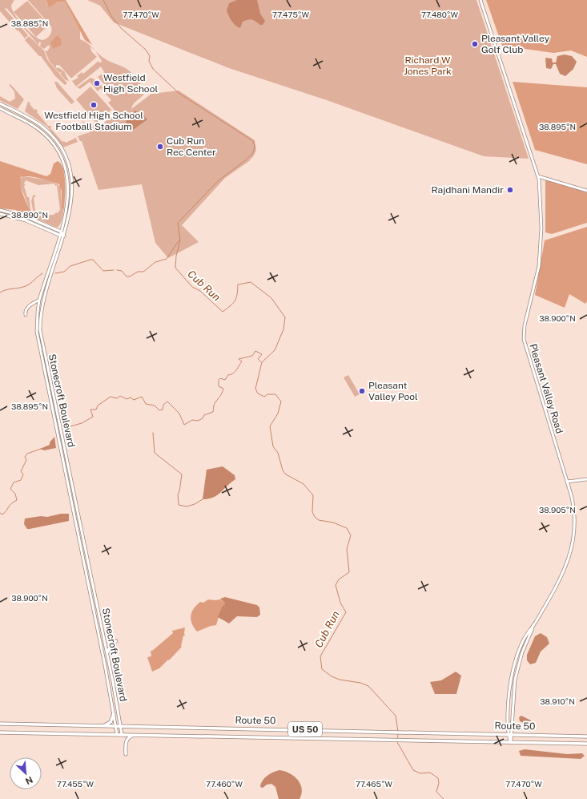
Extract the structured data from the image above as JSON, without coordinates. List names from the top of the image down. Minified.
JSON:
{"streets":{"highway":["Route 50","US 50"],"main road":["Pleasant Valley Road","Stonecroft Boulevard"]},"crossings":[["Pleasant Valley Road","Route 50"],["Stonecroft Boulevard","Route 50"]],"water":["Cub Run"],"parks":["Richard W Jones Park"],"places":["Pleasant Valley Golf Club","Westfield High School","Westfield High School Football Stadium","Cub Run Rec Center","Rajdhani Mandir","Pleasant Valley Pool"],"north":"bottom right","coordinates":["77.480°W","77.470°W","77.475°W","38.885°N","38.895°N","38.890°N","38.900°N","38.905°N","38.910°N","77.455°W","77.460°W","77.465°W"]}
